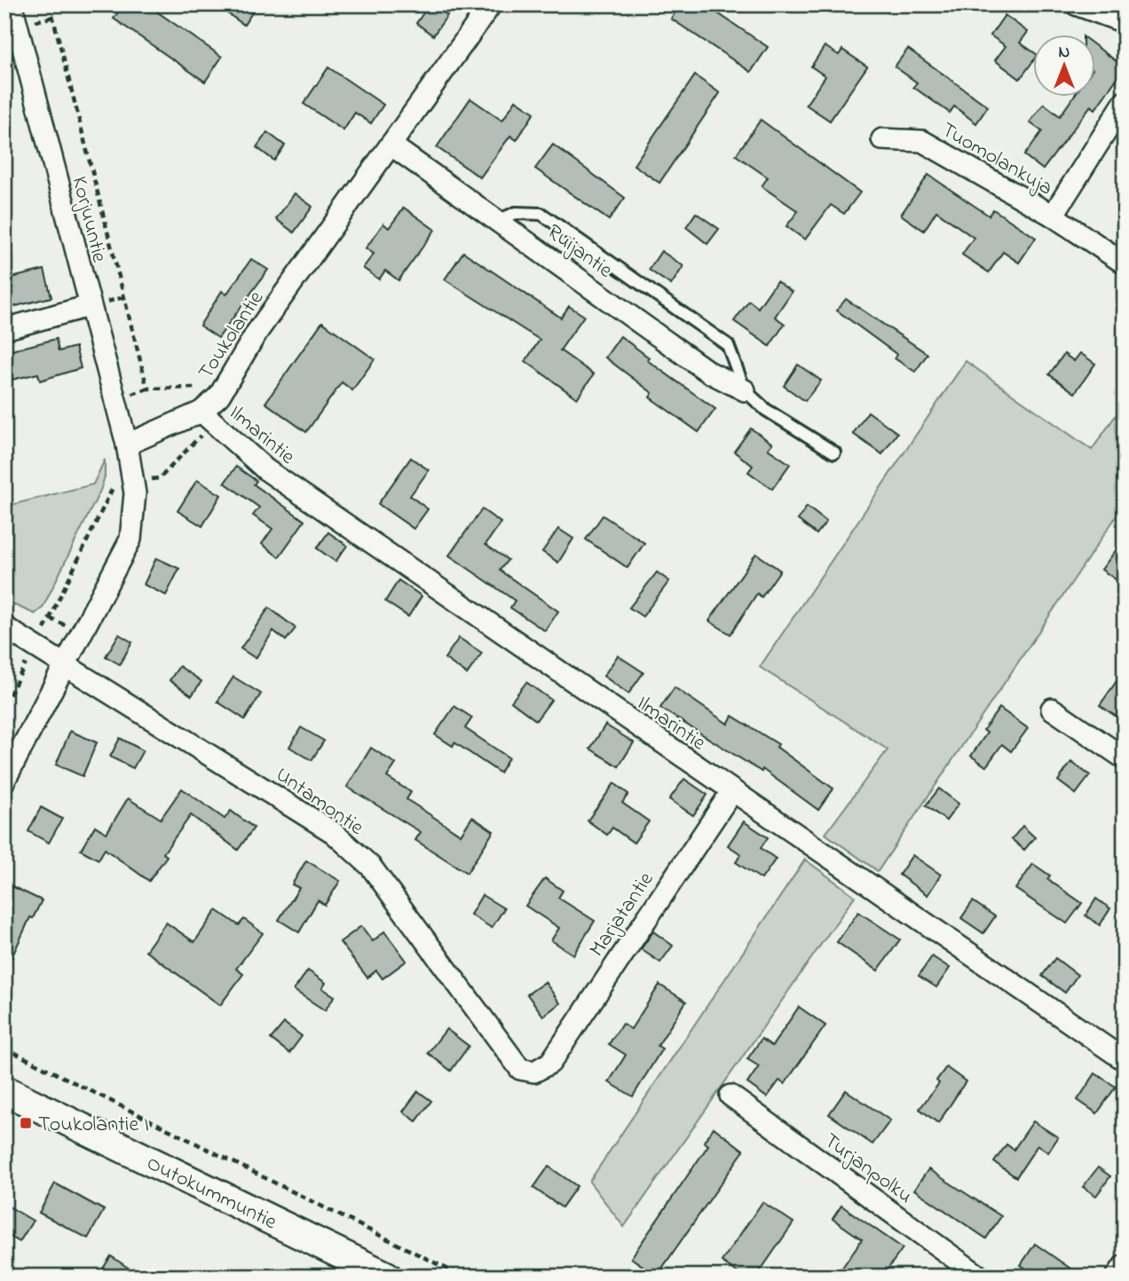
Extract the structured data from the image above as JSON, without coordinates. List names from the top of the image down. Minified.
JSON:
{"streets":{"main road":["Outokummuntie"],"street":["Tuomolankuja","Korjuuntie","Ruijantie","Toukolantie","Ilmarintie","Untamontie","Marjatantie","Turjanpolku"]},"crossings":[["Korjuuntie","Toukolantie"],["Ruijantie","Toukolantie"],["Toukolantie","Ilmarintie"],["Ilmarintie","Marjatantie"],["Untamontie","Marjatantie"]],"places":{"transit":["Toukolantie I"]},"north":"top"}
